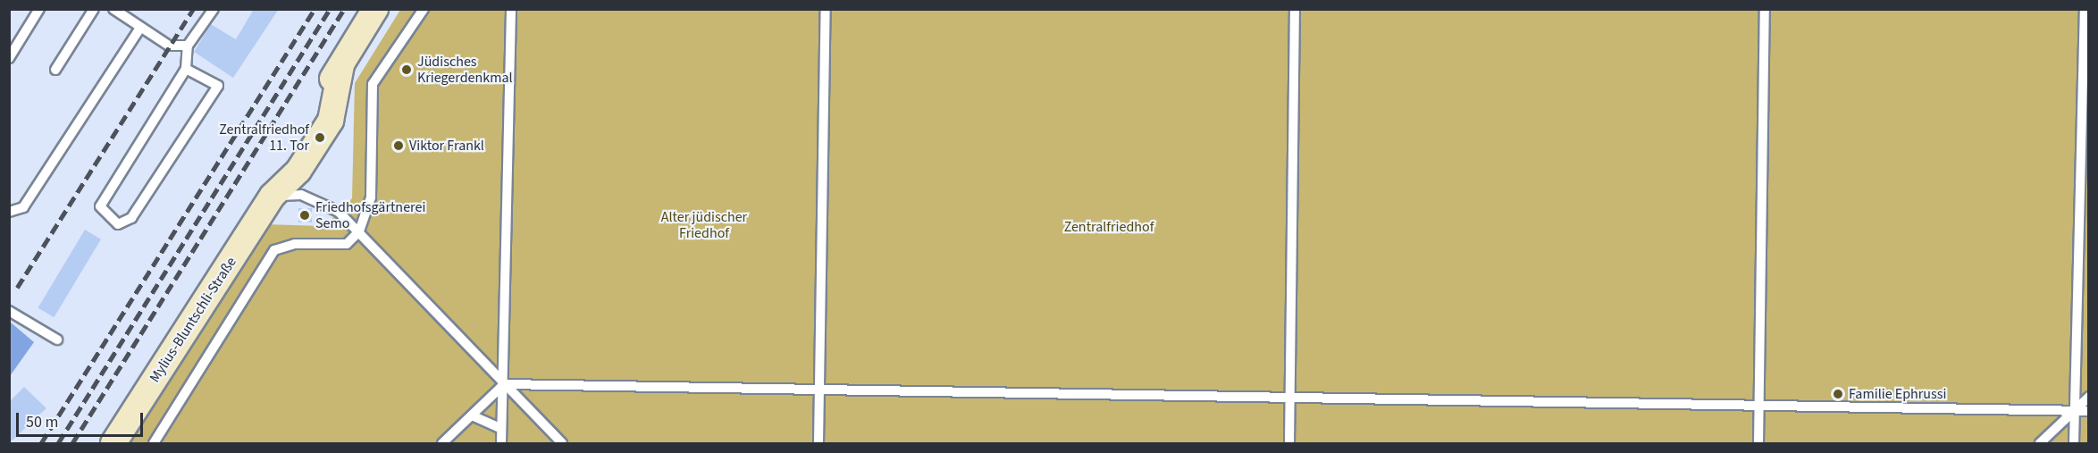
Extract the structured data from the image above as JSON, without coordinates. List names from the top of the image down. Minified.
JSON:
{"streets":{"street":["Mylius-Bluntschli-Straße"]},"parks":["Alter jüdischer Friedhof","Zentralfriedhof"],"places":["Jüdisches Kriegerdenkmal","Zentralfriedhof 11. Tor","Viktor Frankl","Friedhofsgärtnerei Semo","Familie Ephrussi"],"scale_bar":"50 m"}
